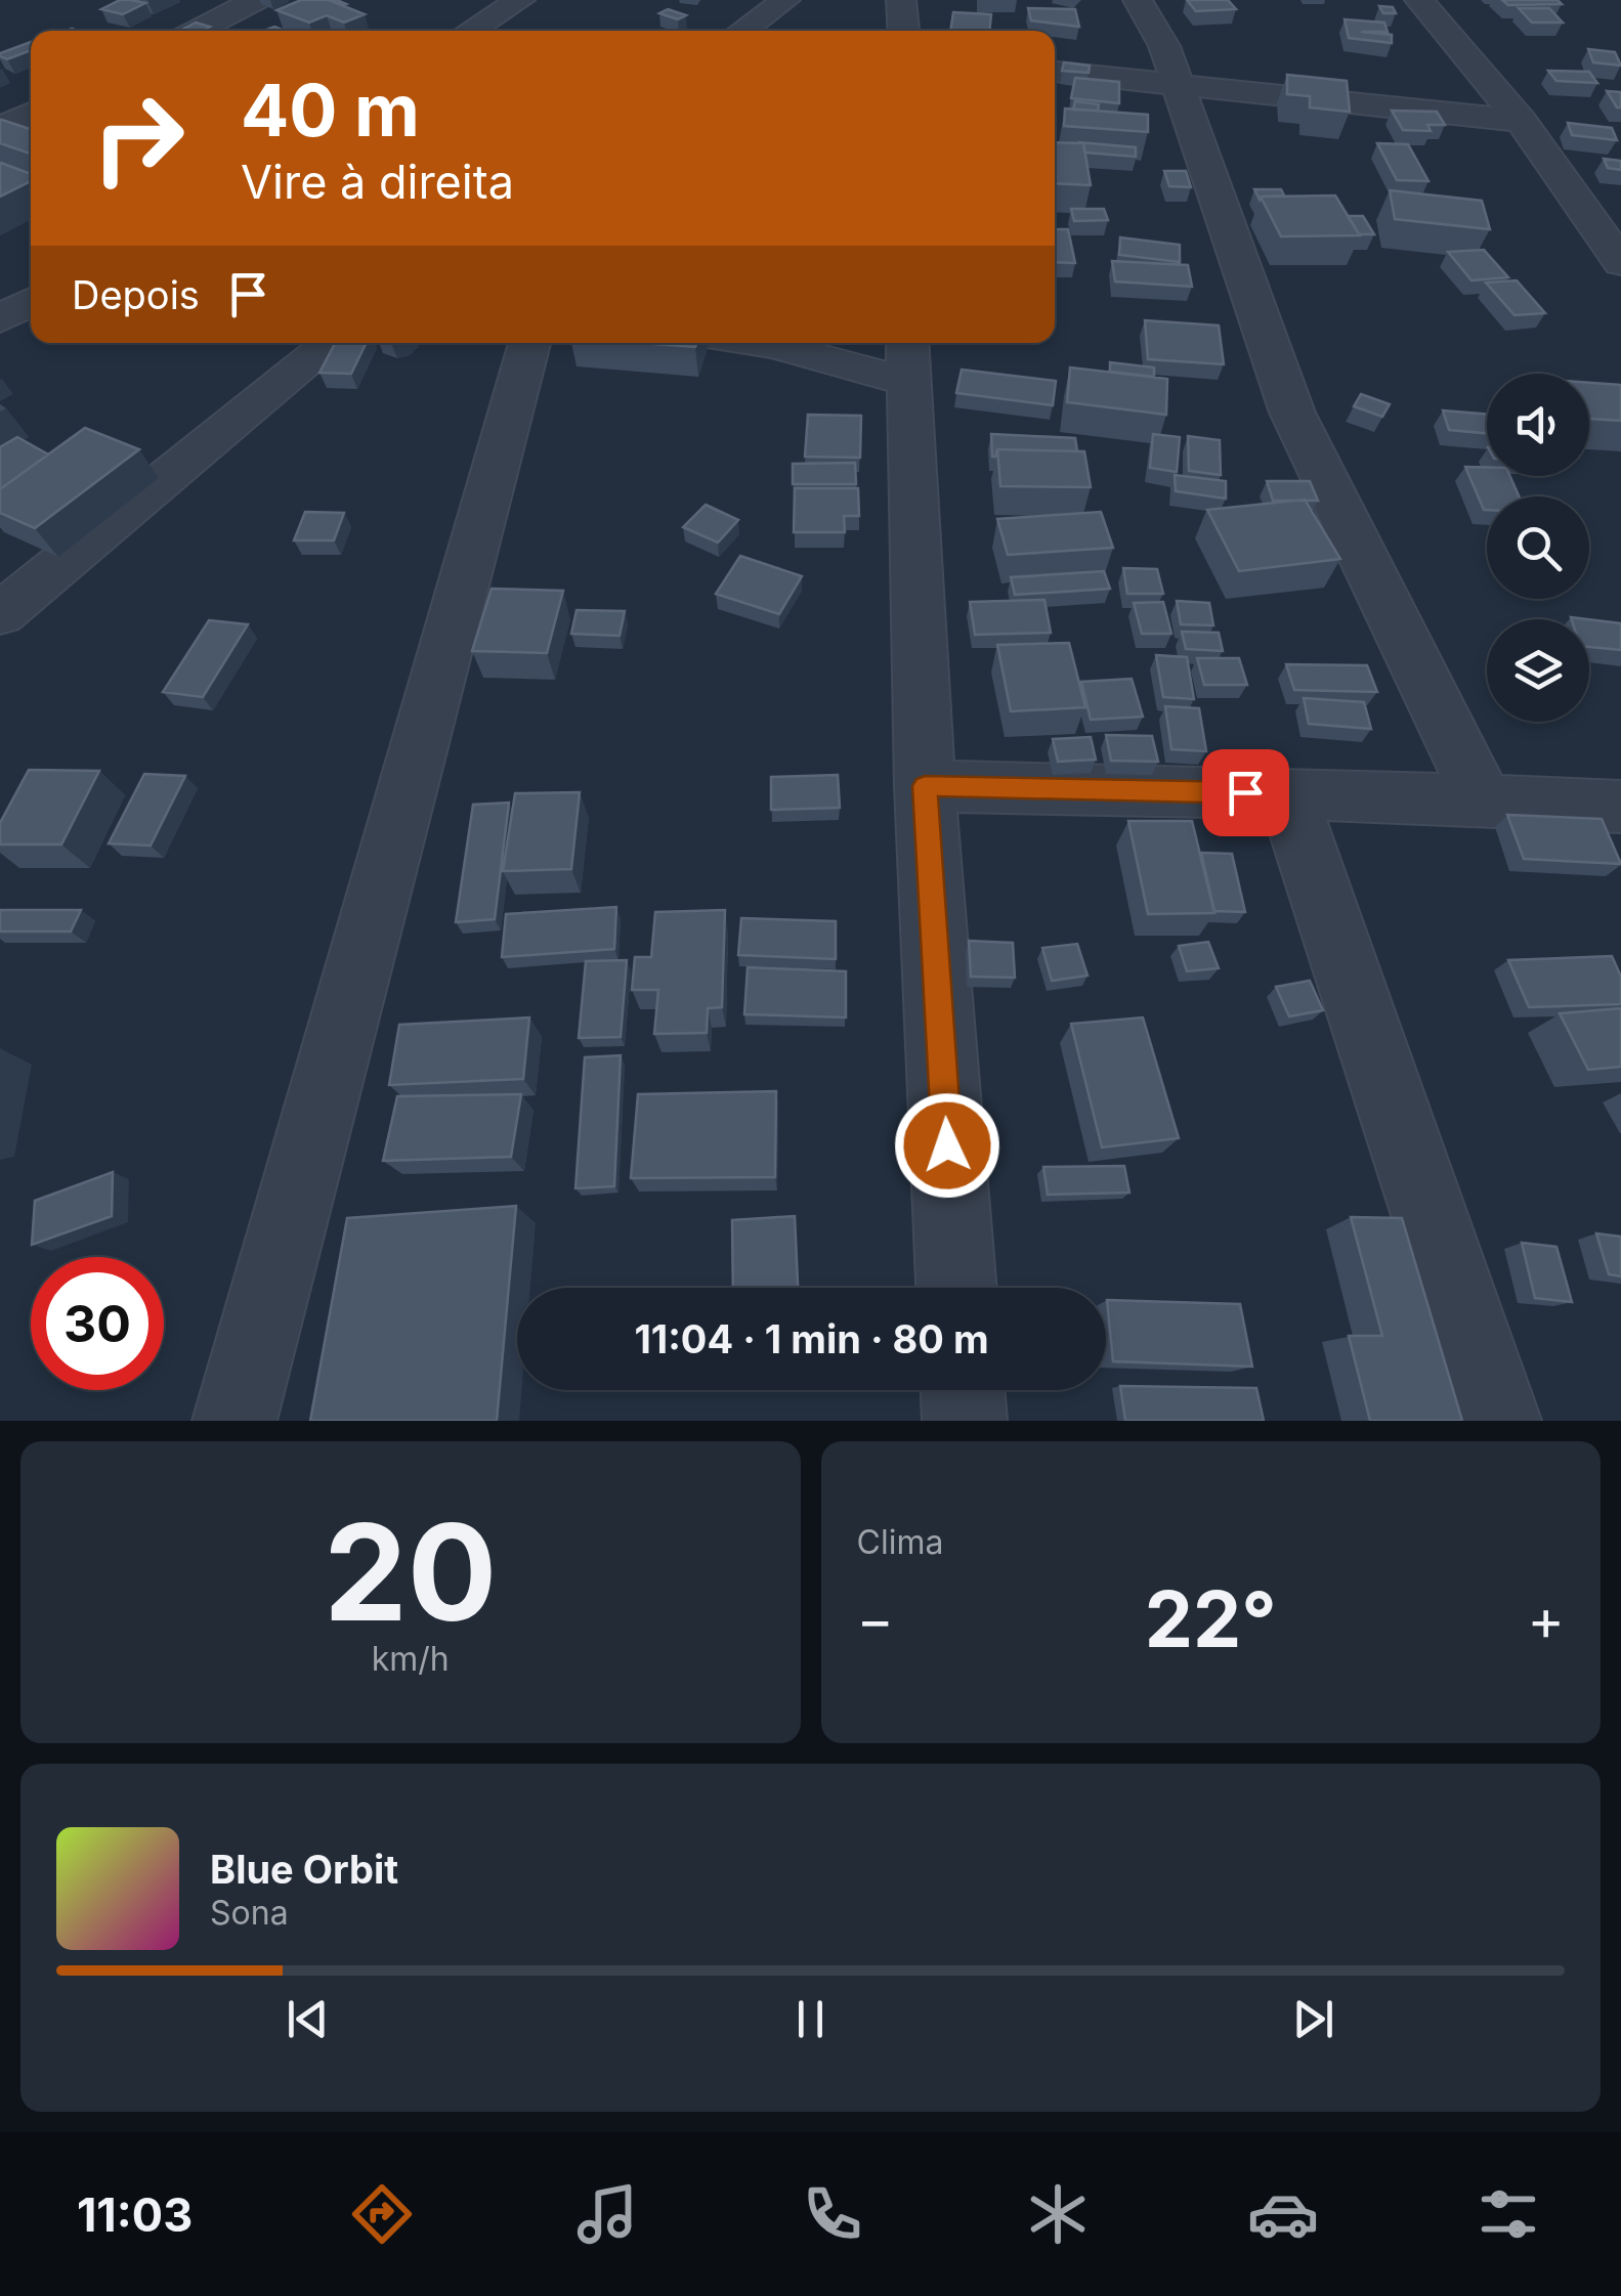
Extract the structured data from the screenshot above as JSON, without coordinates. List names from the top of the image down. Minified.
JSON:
{"page":{"turn":["40 m","Vire à direita"],"then":"Depois","limit":"30","trip":"11:04 · 1 min · 80 m","tile":[["20","km/h"],"Clima"],"heat":["−","22°","+"],"song":["Blue Orbit","Sona"],"tabs":"11:03"}}
